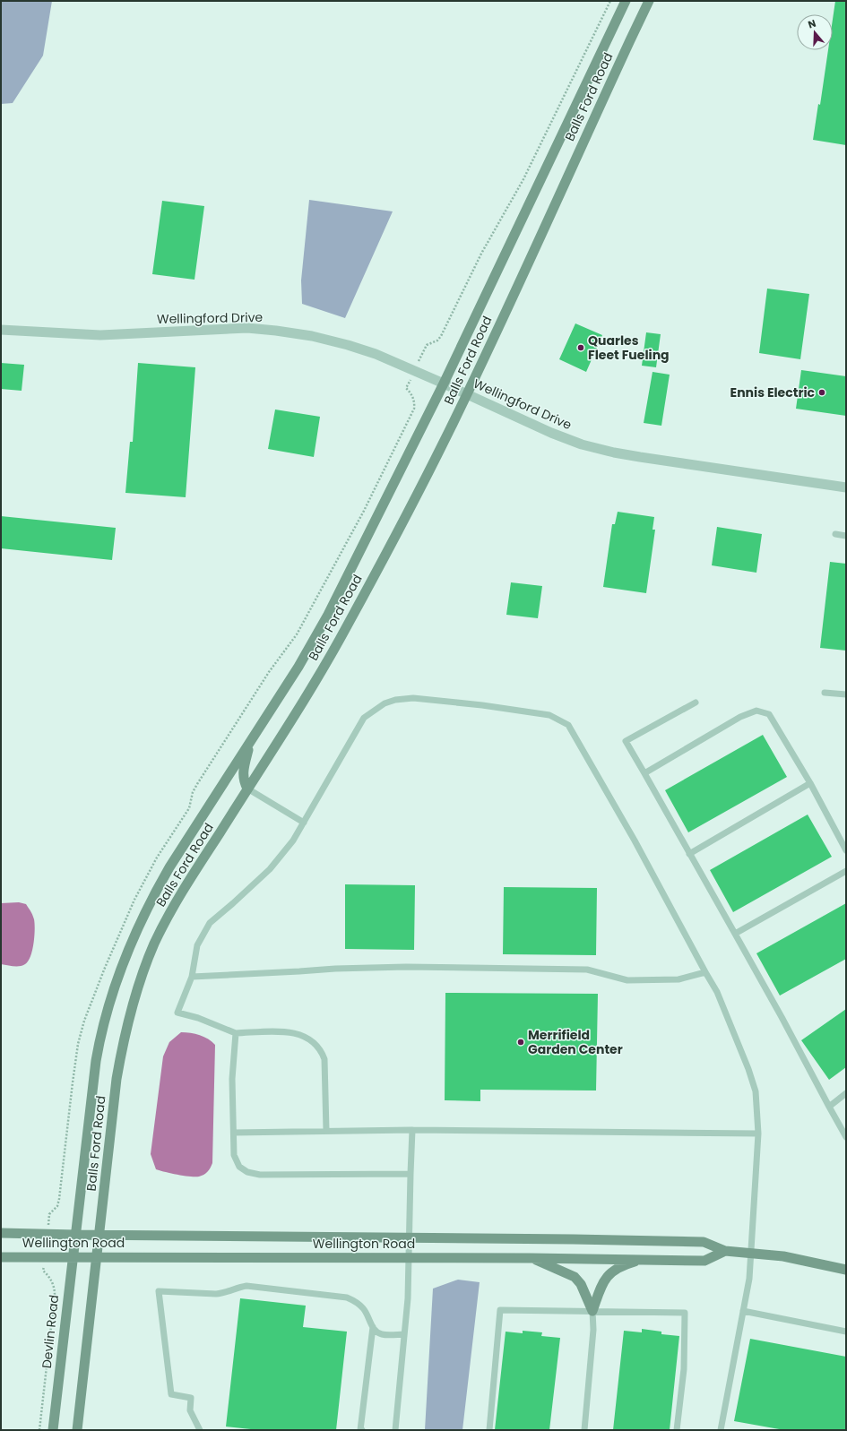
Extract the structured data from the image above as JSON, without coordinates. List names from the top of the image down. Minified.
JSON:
{"streets":{"main road":["Balls Ford Road","Wellington Road","Devlin Road"],"street":["Wellingford Drive"]},"crossings":[["Balls Ford Road","Wellingford Drive"],["Balls Ford Road","Wellington Road"],["Balls Ford Road","Devlin Road"],["Wellington Road","Devlin Road"]],"places":["Quarles Fleet Fueling","Ennis Electric","Merrifield Garden Center"],"north":"top"}
